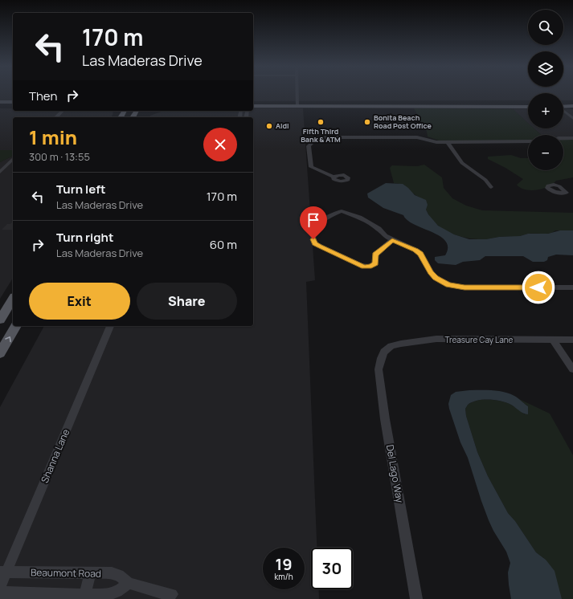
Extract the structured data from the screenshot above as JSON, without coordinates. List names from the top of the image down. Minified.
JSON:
{"streets":{"street":["Treasure Cay Lane","Shanna Lane","Del Lago Way","Beaumont Road"]},"crossings":[["Treasure Cay Lane","Del Lago Way"],["Shanna Lane","Beaumont Road"]],"places":["Fifth Third Bank & ATM","Bonita Beach Road Post Office","Aldi"],"page":{"map_buttons":["+","−"],"turn":["170 m","Las Maderas Drive"],"then":"Then","heading":["1 min","300 m · 13:55"],"list":[{"name":"Turn left","note":"Las Maderas Drive","value":"170 m"},{"name":"Turn right","note":"Las Maderas Drive","value":"60 m"}],"buttons":["Exit","Share"],"speed":"19 km/h","limit":"30"}}
